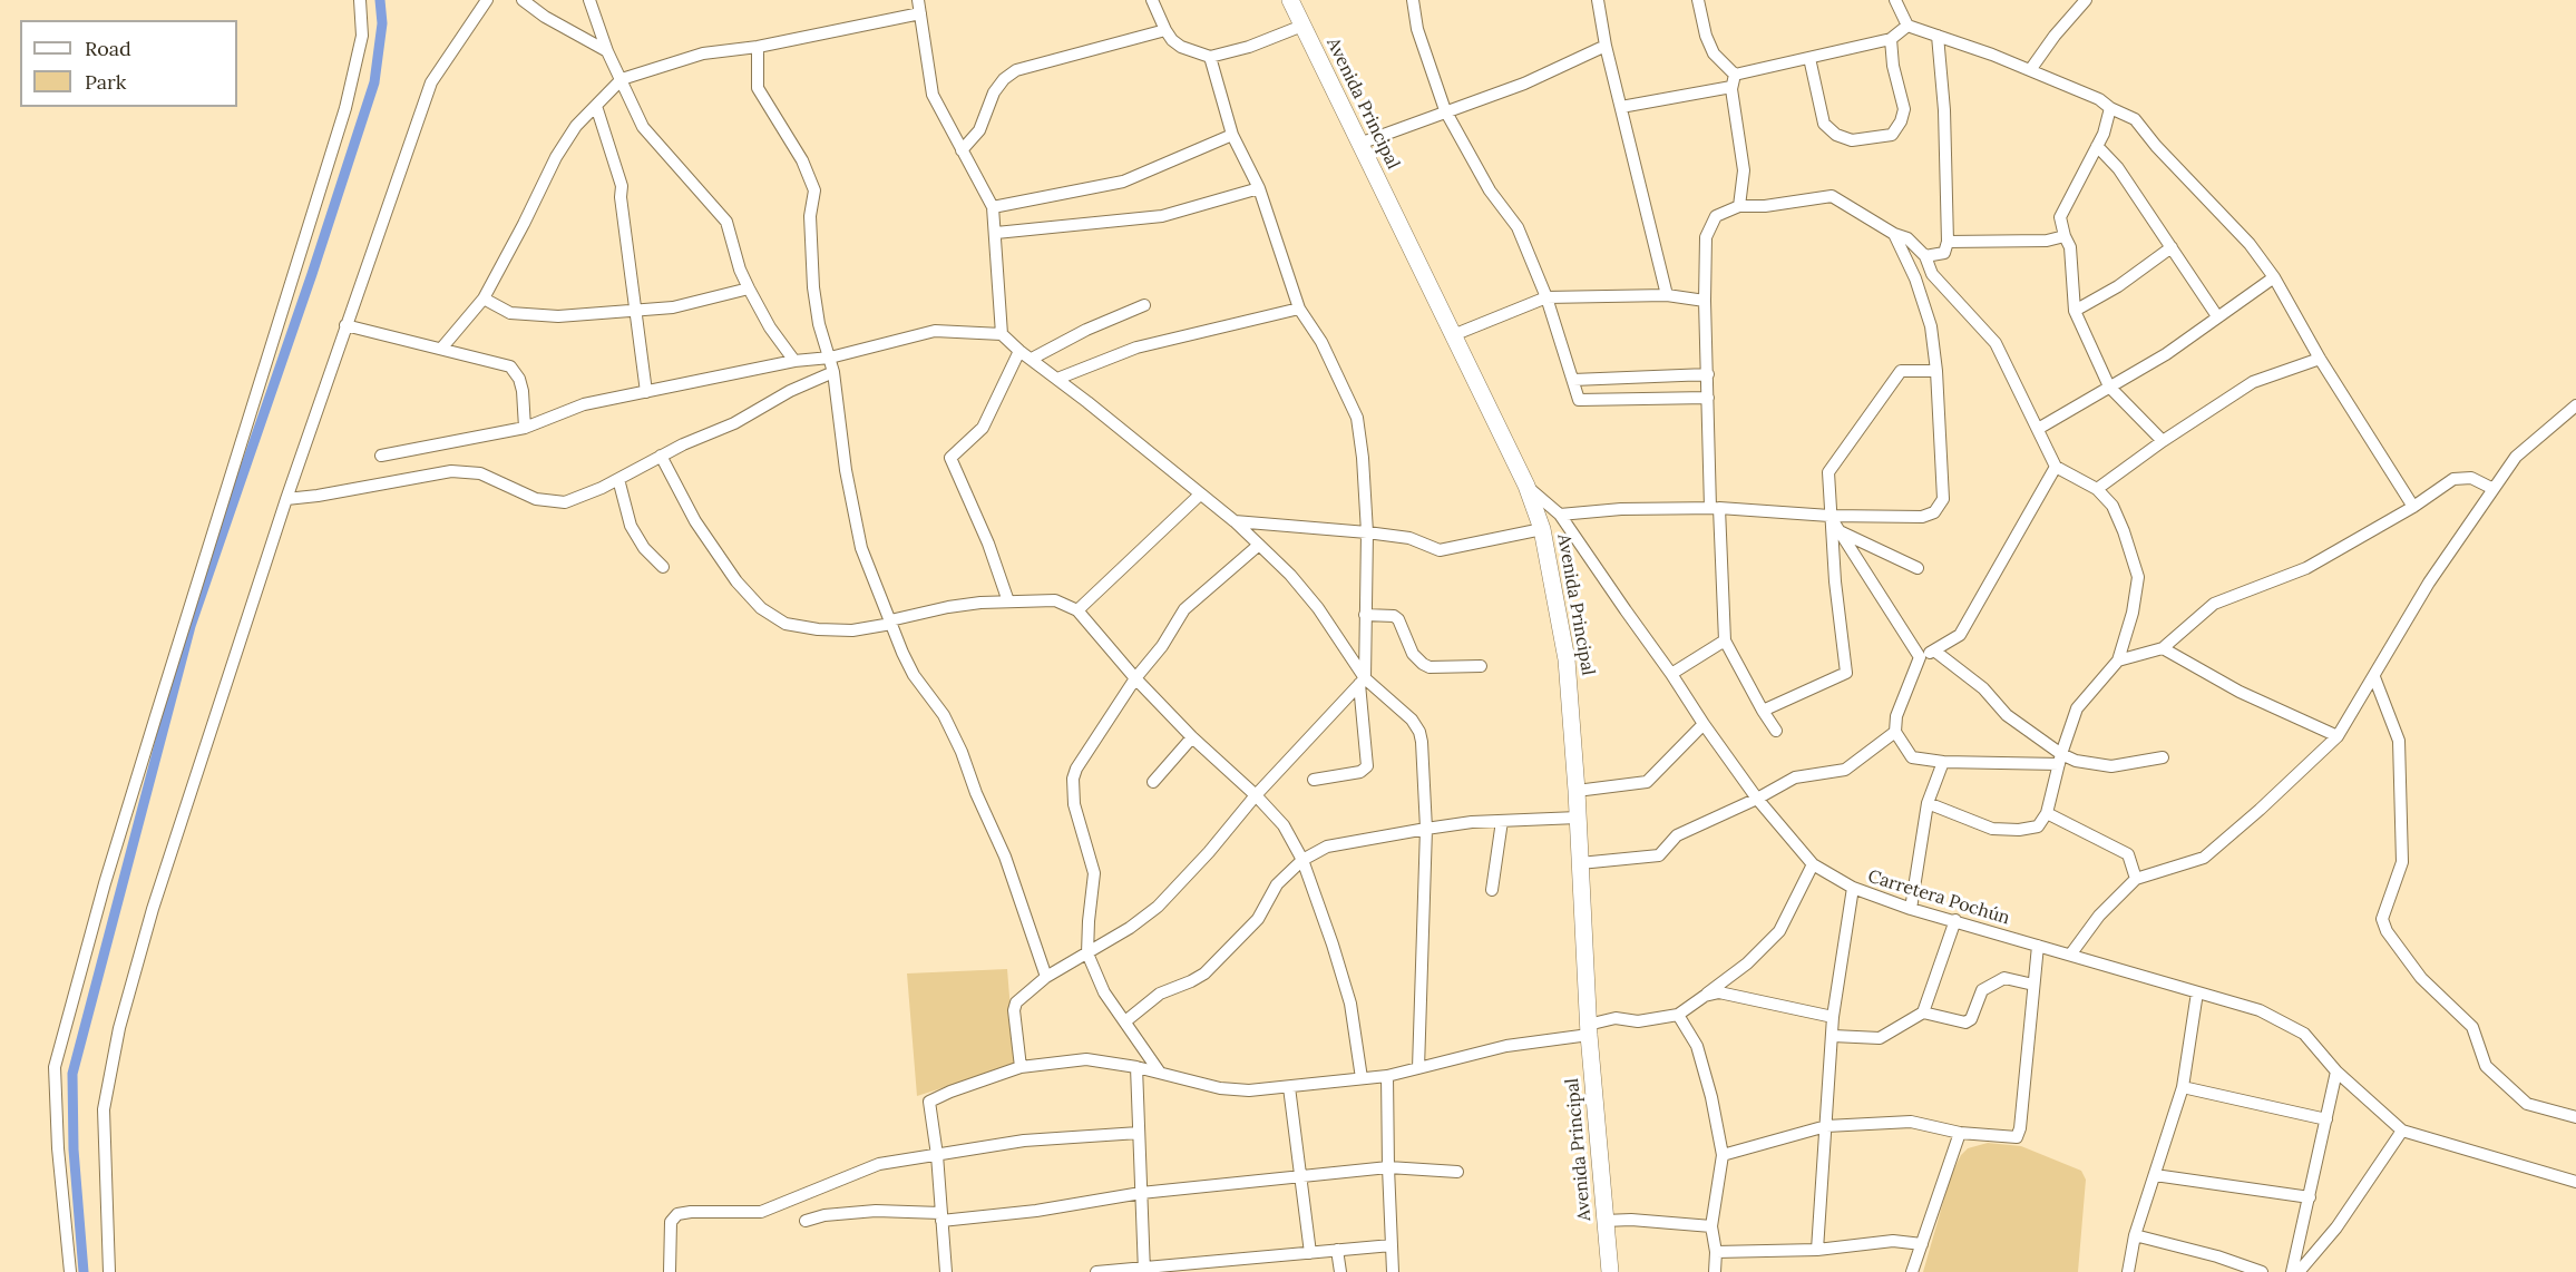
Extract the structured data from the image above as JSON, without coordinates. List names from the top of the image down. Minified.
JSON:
{"streets":{"main road":["Avenida Principal"],"street":["Carretera Pochún"]},"crossings":[["Avenida Principal","Carretera Pochún"]],"legend":["Road","Park"]}
